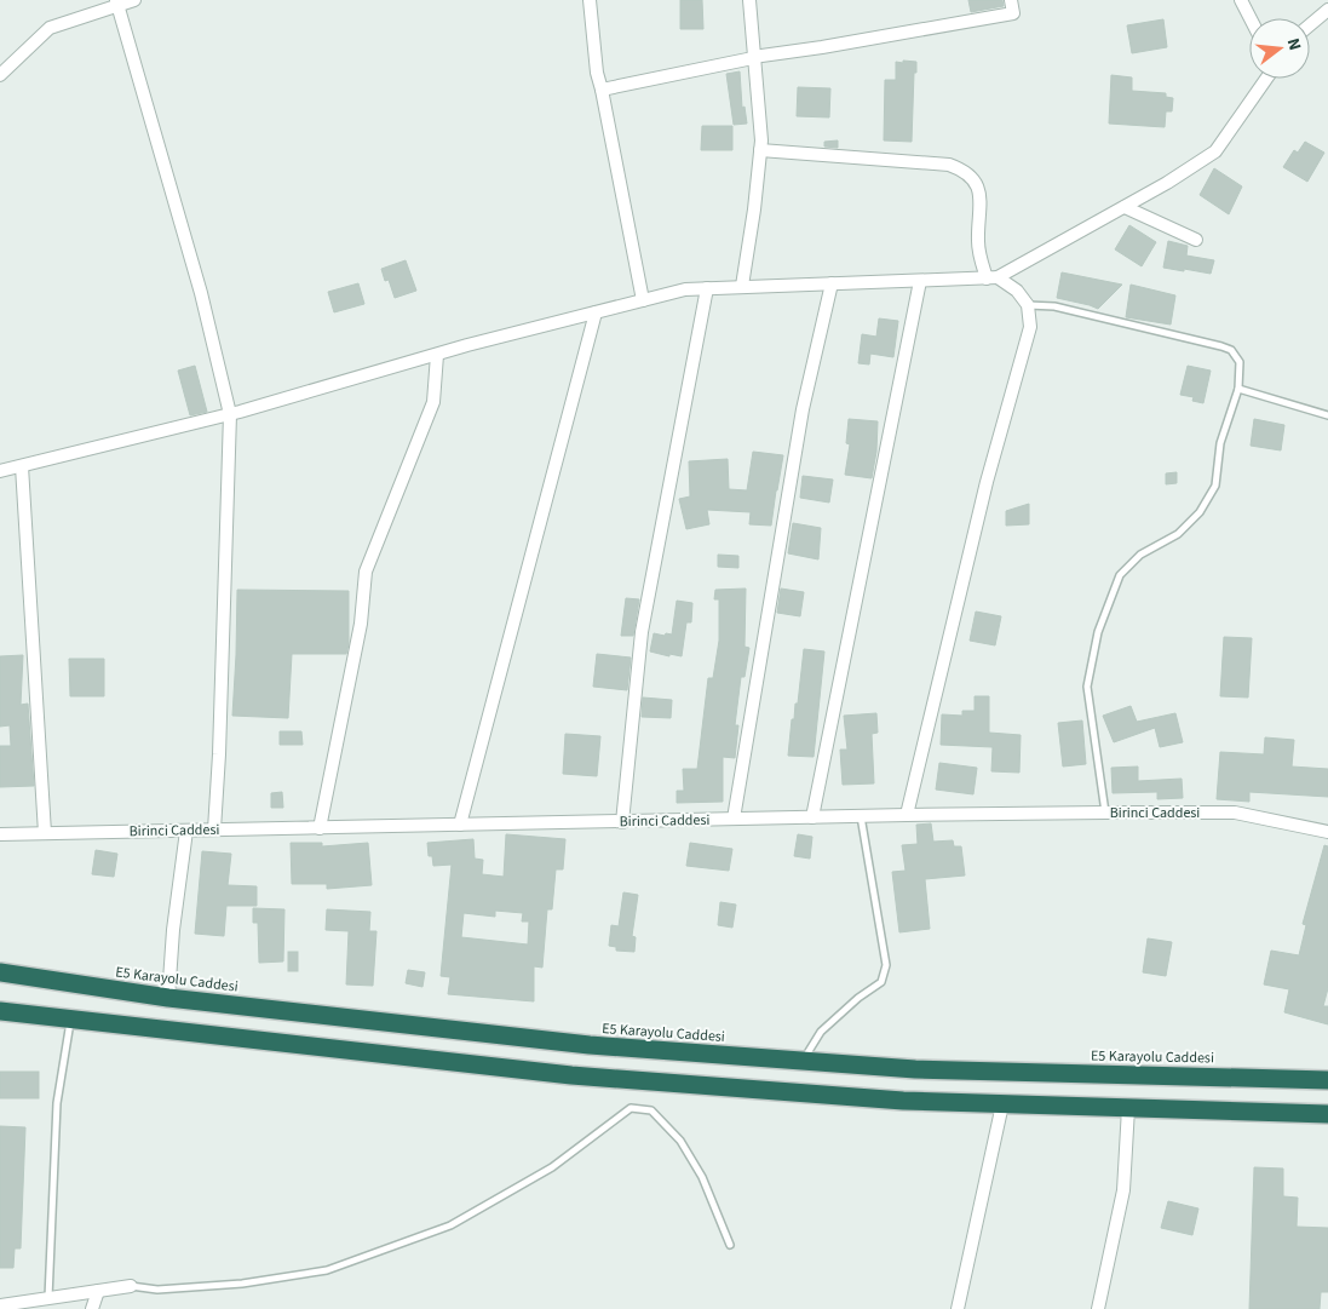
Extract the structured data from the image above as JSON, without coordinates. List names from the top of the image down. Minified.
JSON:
{"streets":{"highway":["E5 Karayolu Caddesi"],"street":["Birinci Caddesi"]},"north":"right"}
